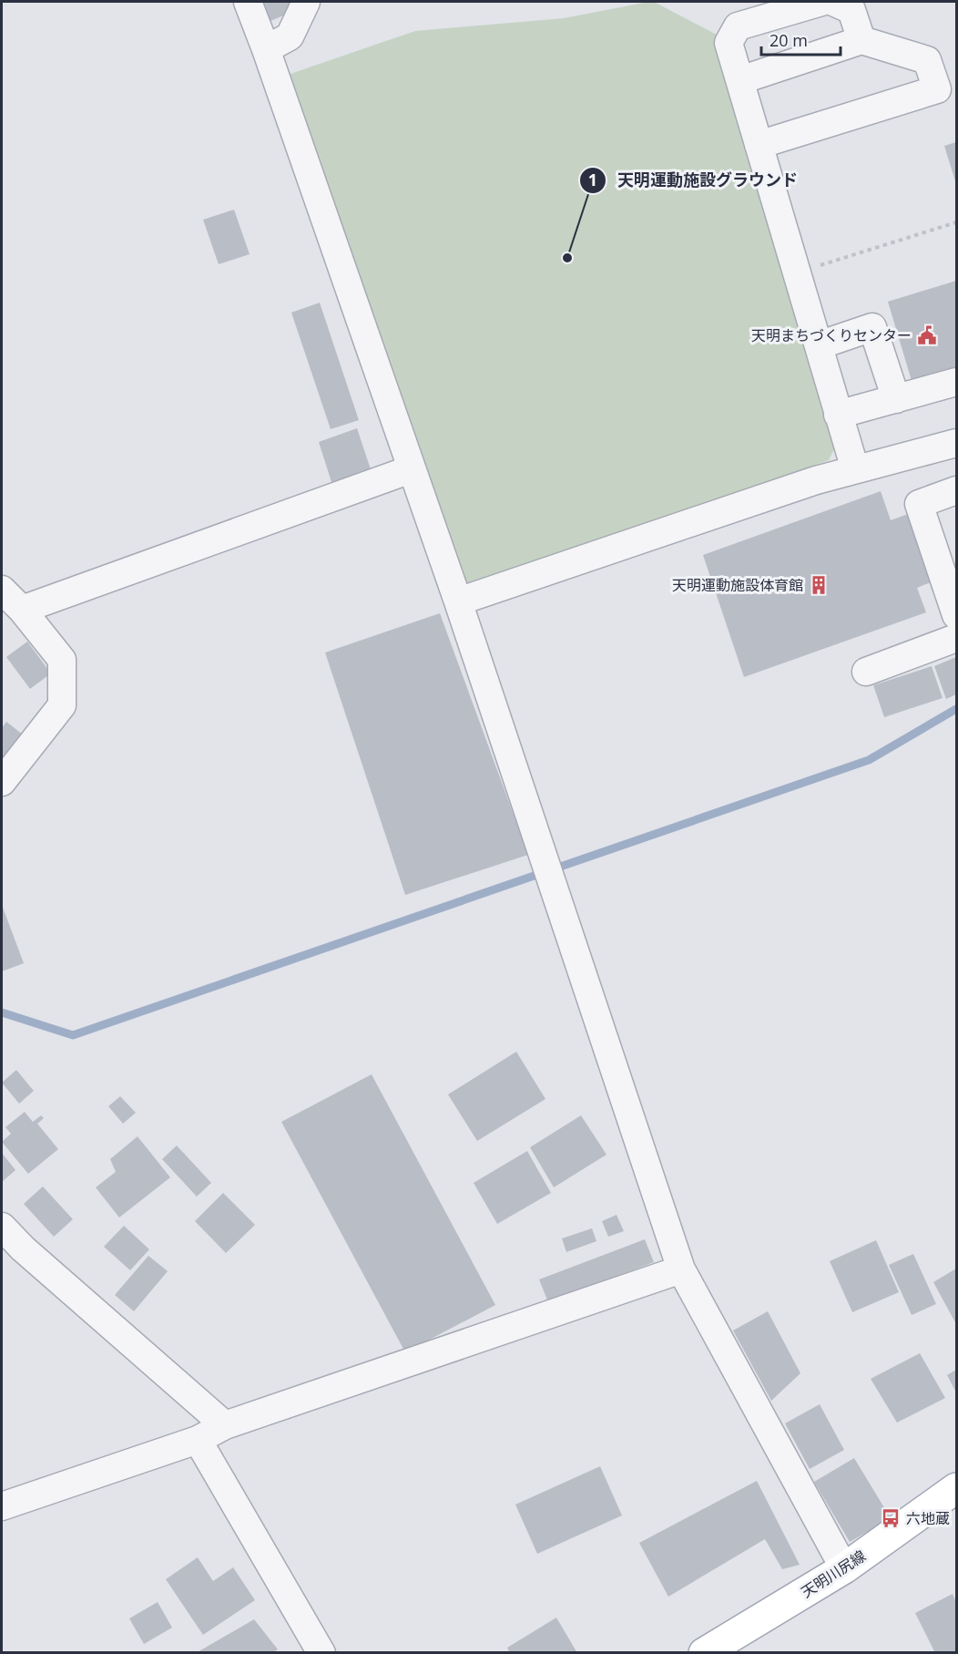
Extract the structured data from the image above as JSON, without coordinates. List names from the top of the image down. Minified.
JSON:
{"streets":{"main road":["天明川尻線"]},"places":{"other":["天明運動施設グラウンド"],"public building":["天明まちづくりセンター"],"building":["天明運動施設体育館"],"bus stop":["六地蔵"]},"scale_bar":"20 m"}
